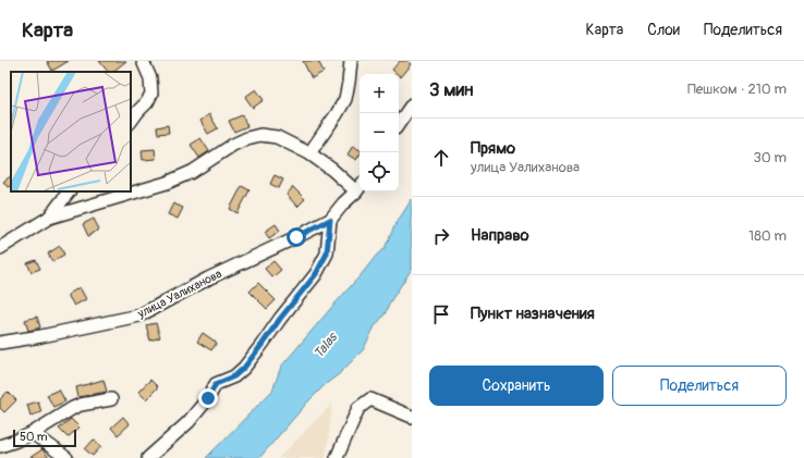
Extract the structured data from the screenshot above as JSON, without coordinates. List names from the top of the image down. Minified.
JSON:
{"streets":{"street":["улица Уалиханова"]},"water":["Talas"],"scale_bar":"50 m","page":{"header":"Карта","nav":["Карта","Слои","Поделиться"],"heading":["3 мин","Пешком · 210 m"],"map_buttons":["+","−"],"list":[["Прямо","улица Уалиханова","30 m"],["Направо","180 m"],"Пункт назначения"],"buttons":["Сохранить","Поделиться"],"scale":"50 m"}}
